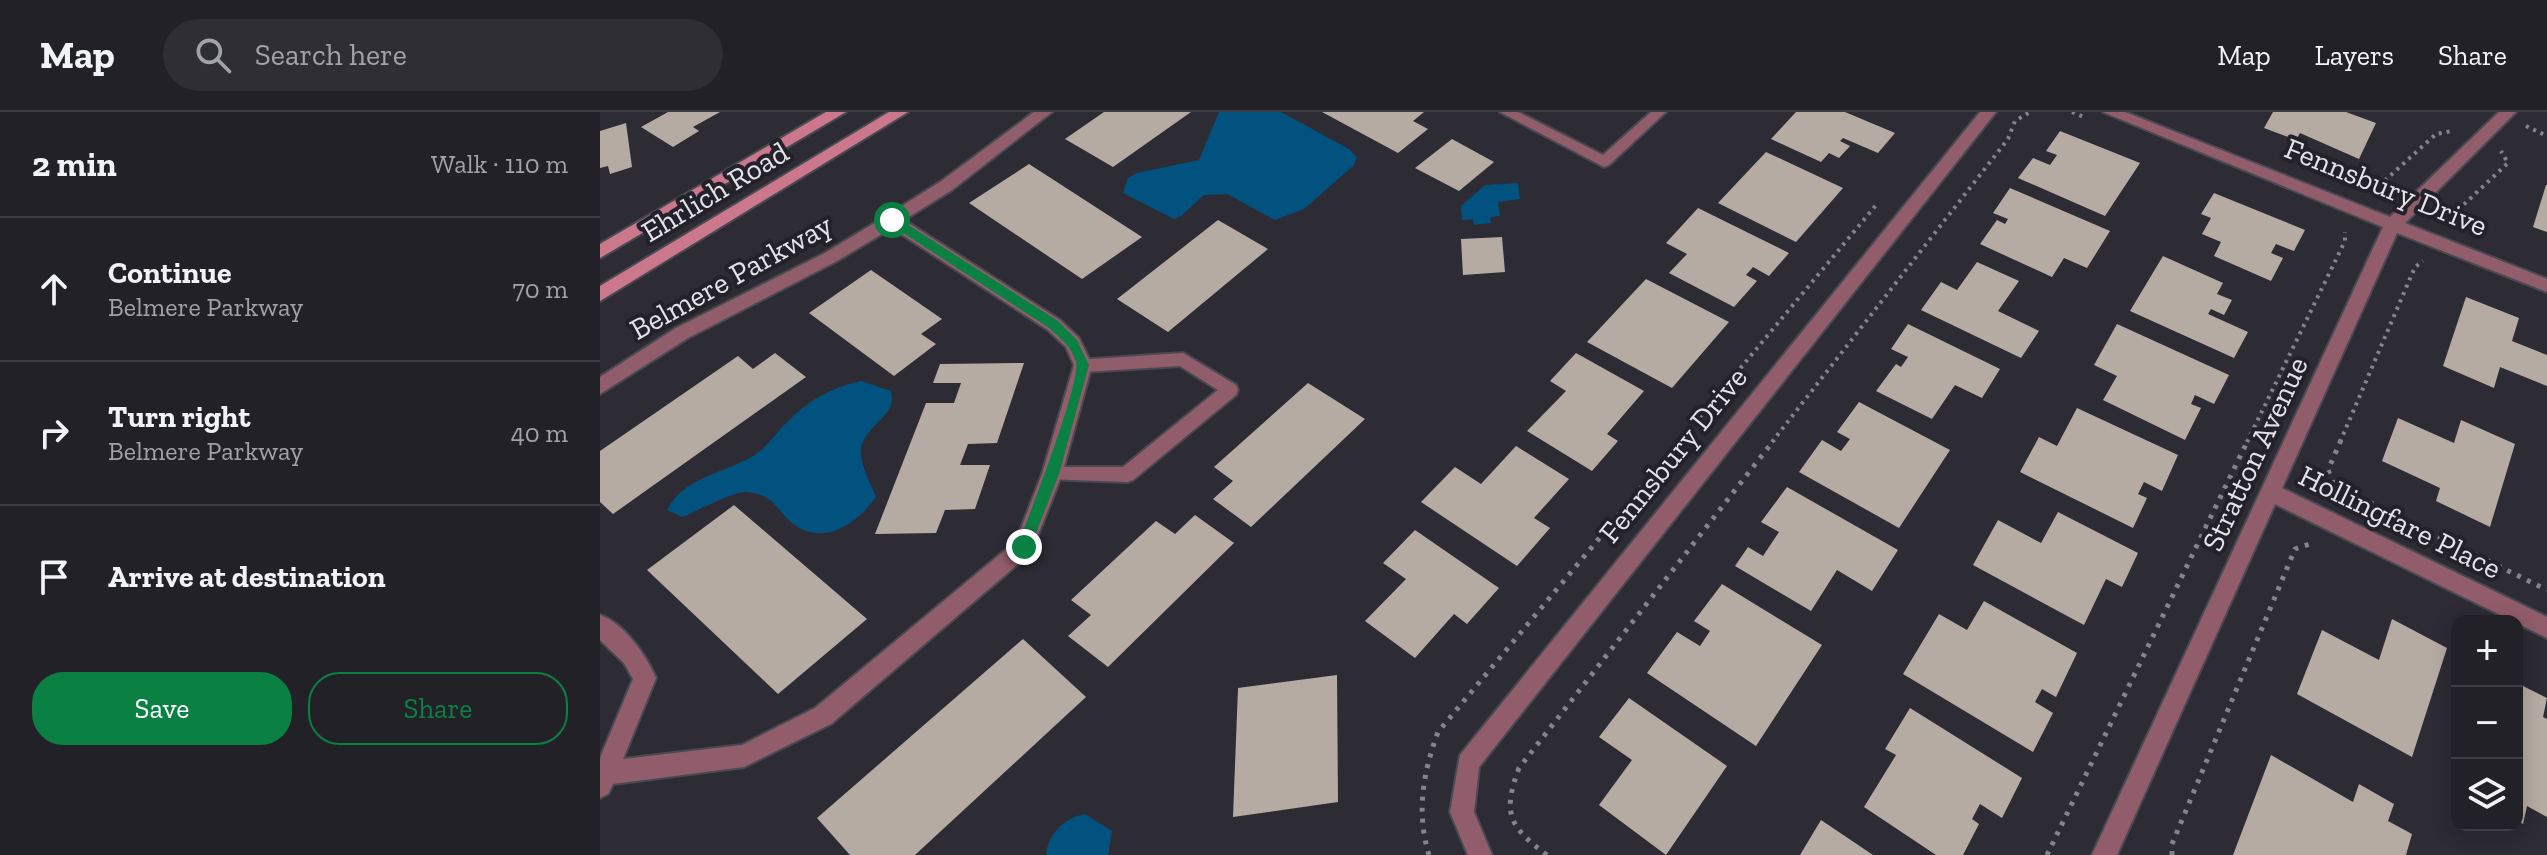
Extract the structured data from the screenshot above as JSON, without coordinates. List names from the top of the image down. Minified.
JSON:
{"streets":{"main road":["Ehrlich Road"],"street":["Fennsbury Drive","Belmere Parkway","Stratton Avenue","Hollingfare Place"]},"crossings":[["Fennsbury Drive","Stratton Avenue"],["Stratton Avenue","Hollingfare Place"]],"page":{"header":"Map","search":"Search here","nav":["Map","Layers","Share"],"heading":["2 min","Walk · 110 m"],"list":[["Continue","Belmere Parkway","70 m"],["Turn right","Belmere Parkway","40 m"],"Arrive at destination"],"map_buttons":["+","−"],"buttons":["Save","Share"]}}
